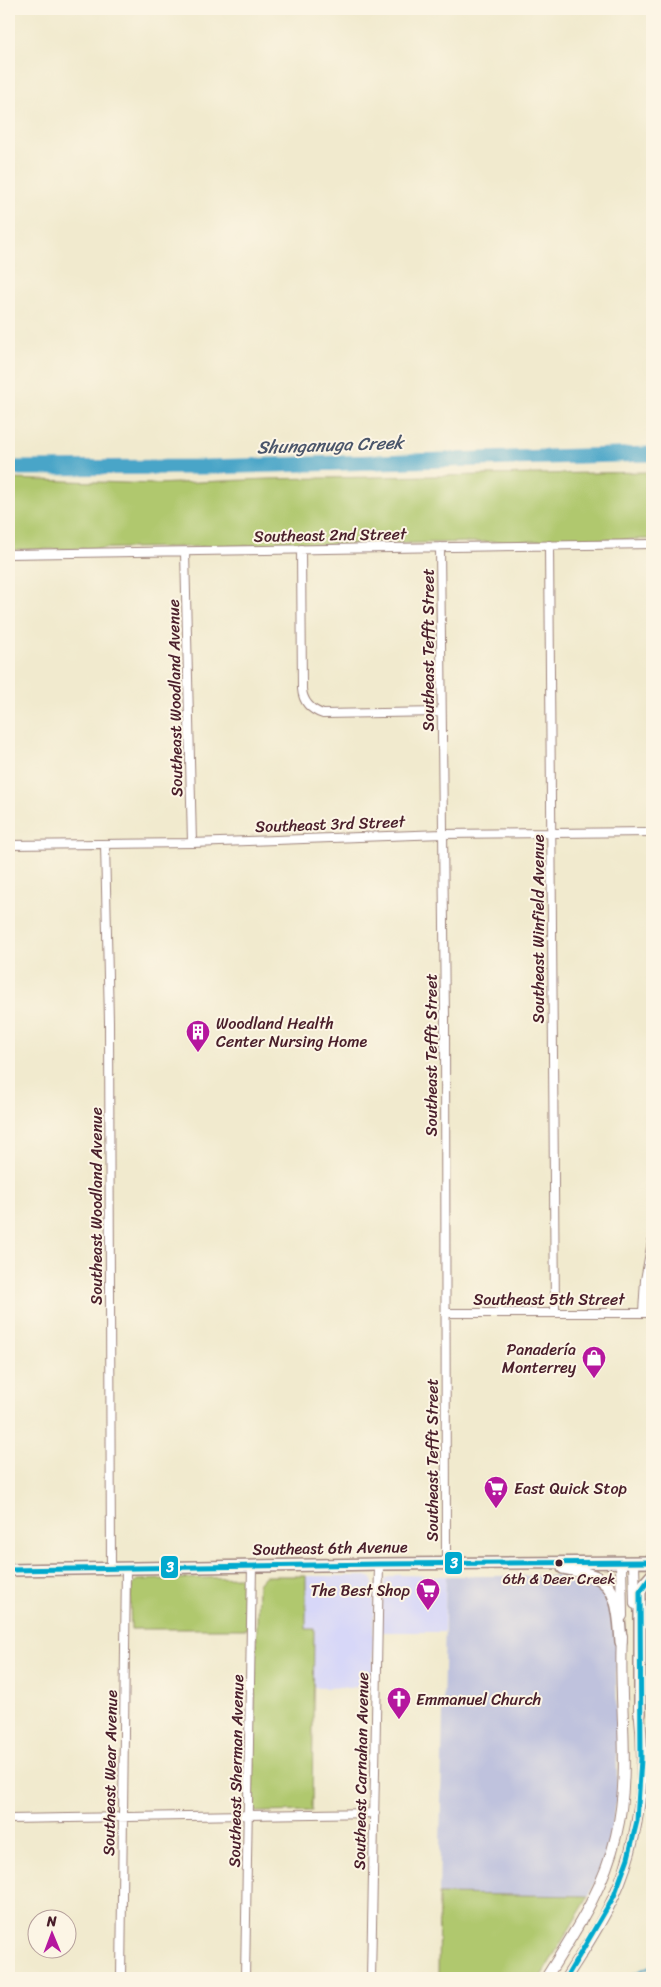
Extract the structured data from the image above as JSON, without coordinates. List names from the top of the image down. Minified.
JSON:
{"streets":{"main road":["Southeast 6th Avenue"],"street":["Southeast 2nd Street","Southeast Tefft Street","Southeast Woodland Avenue","Southeast 3rd Street","Southeast Winfield Avenue","Southeast 5th Street","Southeast Sherman Avenue","Southeast Carnahan Avenue","Southeast Wear Avenue"]},"crossings":[["Southeast 2nd Street","Southeast Tefft Street"],["Southeast 2nd Street","Southeast Woodland Avenue"],["Southeast 2nd Street","Southeast Winfield Avenue"],["Southeast Tefft Street","Southeast 3rd Street"],["Southeast Tefft Street","Southeast 5th Street"],["Southeast Tefft Street","Southeast 6th Avenue"],["Southeast Woodland Avenue","Southeast 3rd Street"],["Southeast Woodland Avenue","Southeast 6th Avenue"],["Southeast 3rd Street","Southeast Winfield Avenue"],["Southeast Winfield Avenue","Southeast 5th Street"],["Southeast 6th Avenue","Southeast Sherman Avenue"],["Southeast 6th Avenue","Southeast Carnahan Avenue"],["Southeast 6th Avenue","Southeast Wear Avenue"]],"water":["Shunganuga Creek"],"places":{"building":["Woodland Health Center Nursing Home"],"shop":["Panadería Monterrey"],"supermarket":["East Quick Stop","The Best Shop"],"other":["6th & Deer Creek"],"church":["Emmanuel Church"]},"lines":["transit line 3"],"north":"top"}
